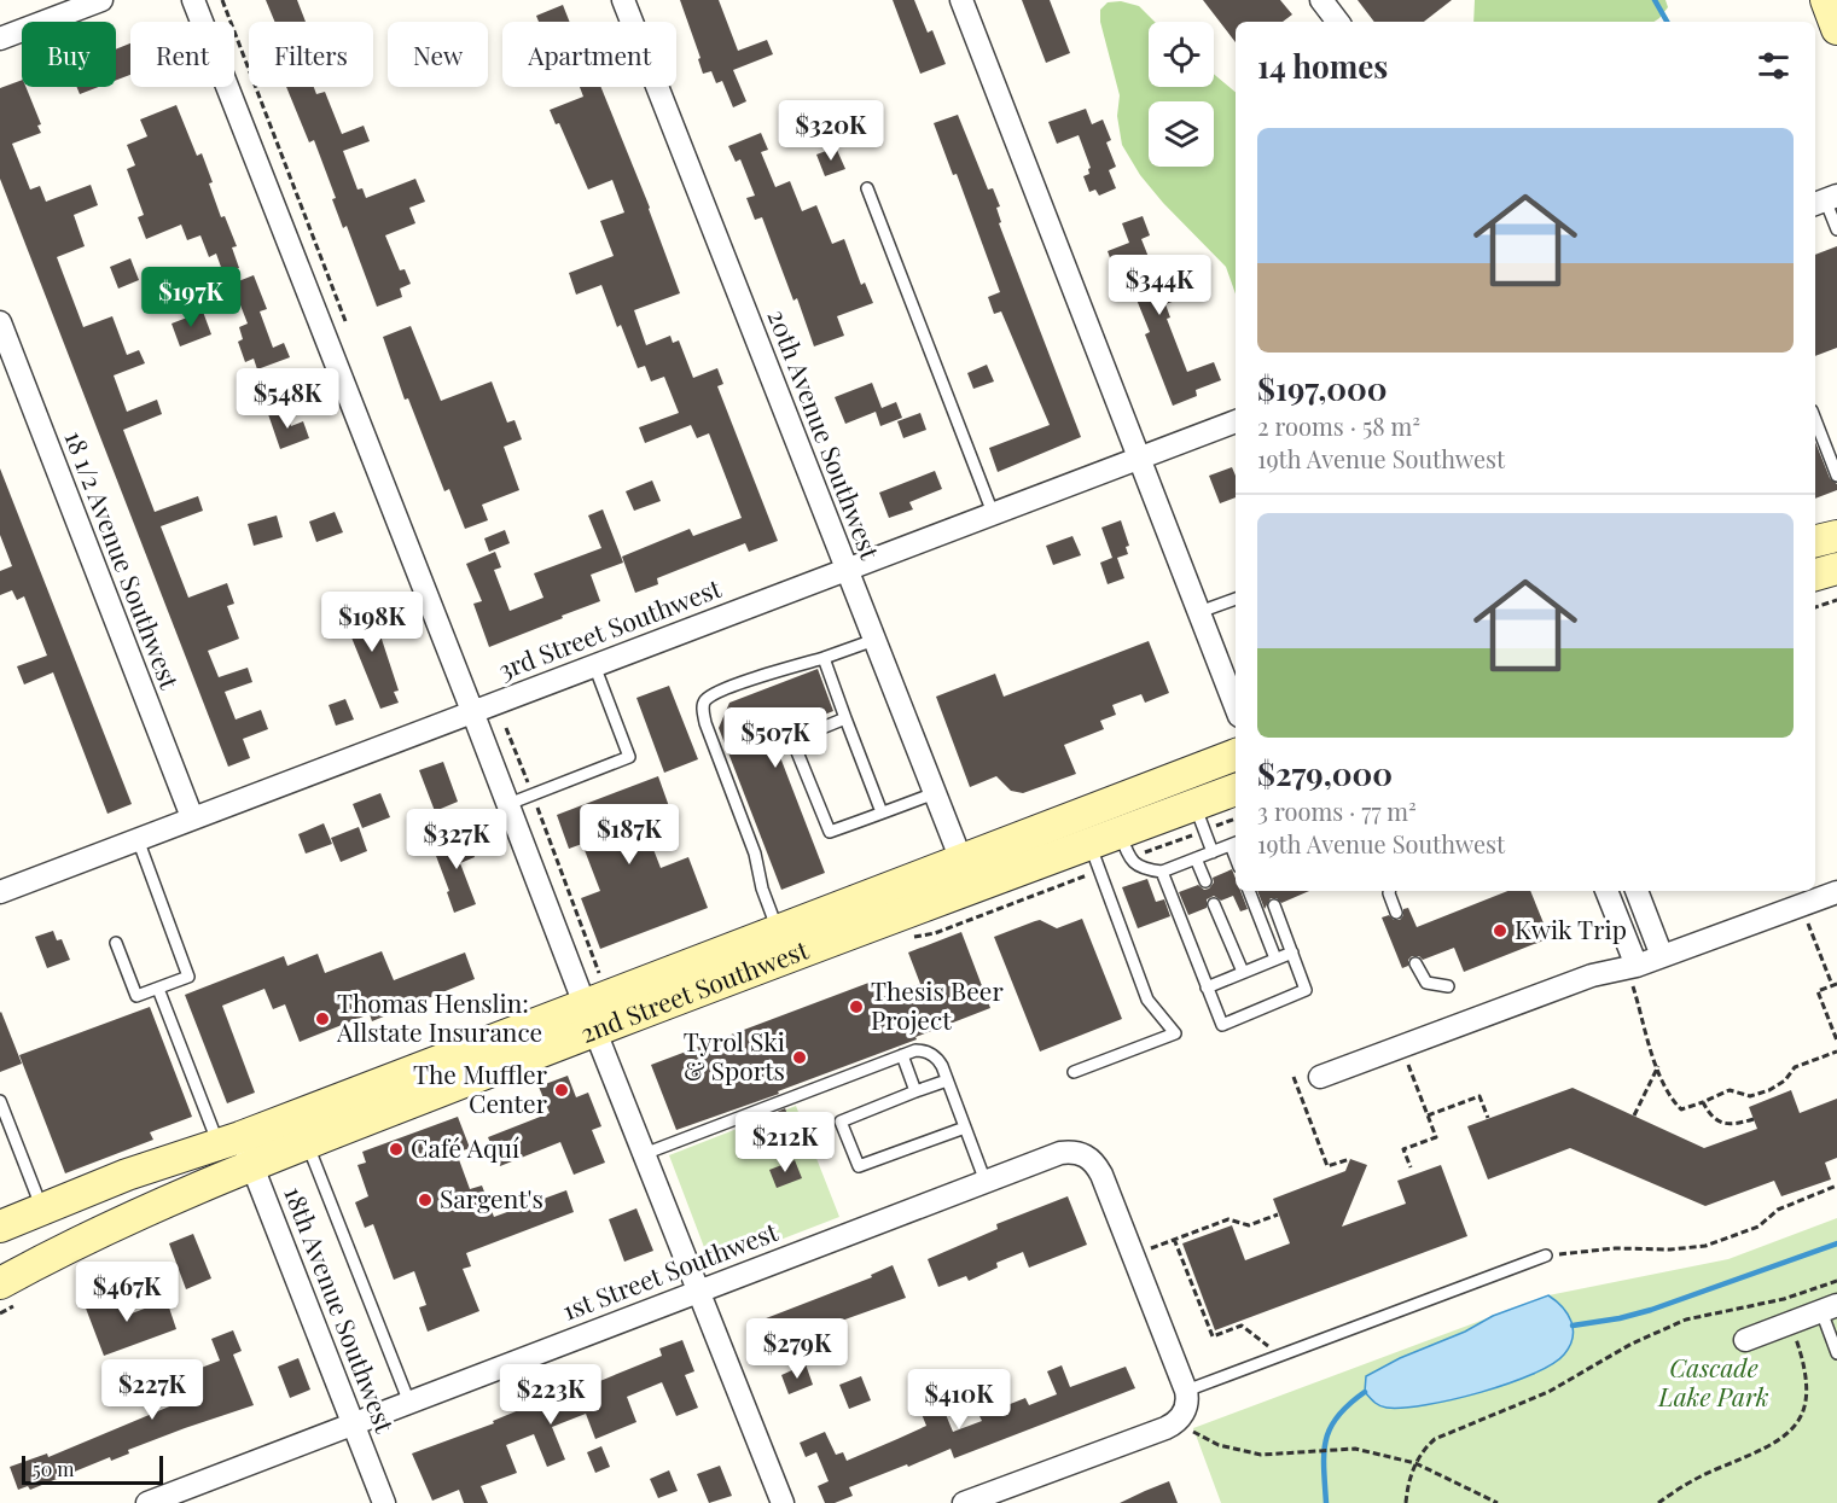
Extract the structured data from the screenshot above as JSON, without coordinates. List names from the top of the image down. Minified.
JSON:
{"streets":{"main road":["2nd Street Southwest"],"street":["20th Avenue Southwest","18 1/2 Avenue Southwest","3rd Street Southwest","1st Street Southwest","18th Avenue Southwest"]},"crossings":[["20th Avenue Southwest","3rd Street Southwest"],["20th Avenue Southwest","2nd Street Southwest"],["18 1/2 Avenue Southwest","3rd Street Southwest"],["2nd Street Southwest","18th Avenue Southwest"],["1st Street Southwest","18th Avenue Southwest"]],"parks":["Cascade Lake Park"],"places":["Kwik Trip","Thesis Beer Project","Thomas Henslin: Allstate Insurance","Tyrol Ski & Sports","The Muffler Center","Café Aquí","Sargent's"],"scale_bar":"50 m","page":{"chip":["Buy","Rent","Filters","New","Apartment"],"heading":"14 homes","price":["$320K","$344K","$197K","$548K","$198K","$507K","$187K","$327K","$212K","$467K","$279K","$227K","$223K","$410K"],"list":[{"name":"$197,000","note":"2 rooms · 58 m² · 19th Avenue Southwest"},{"name":"$279,000","note":"3 rooms · 77 m² · 19th Avenue Southwest"}],"scale":"50 m"}}
